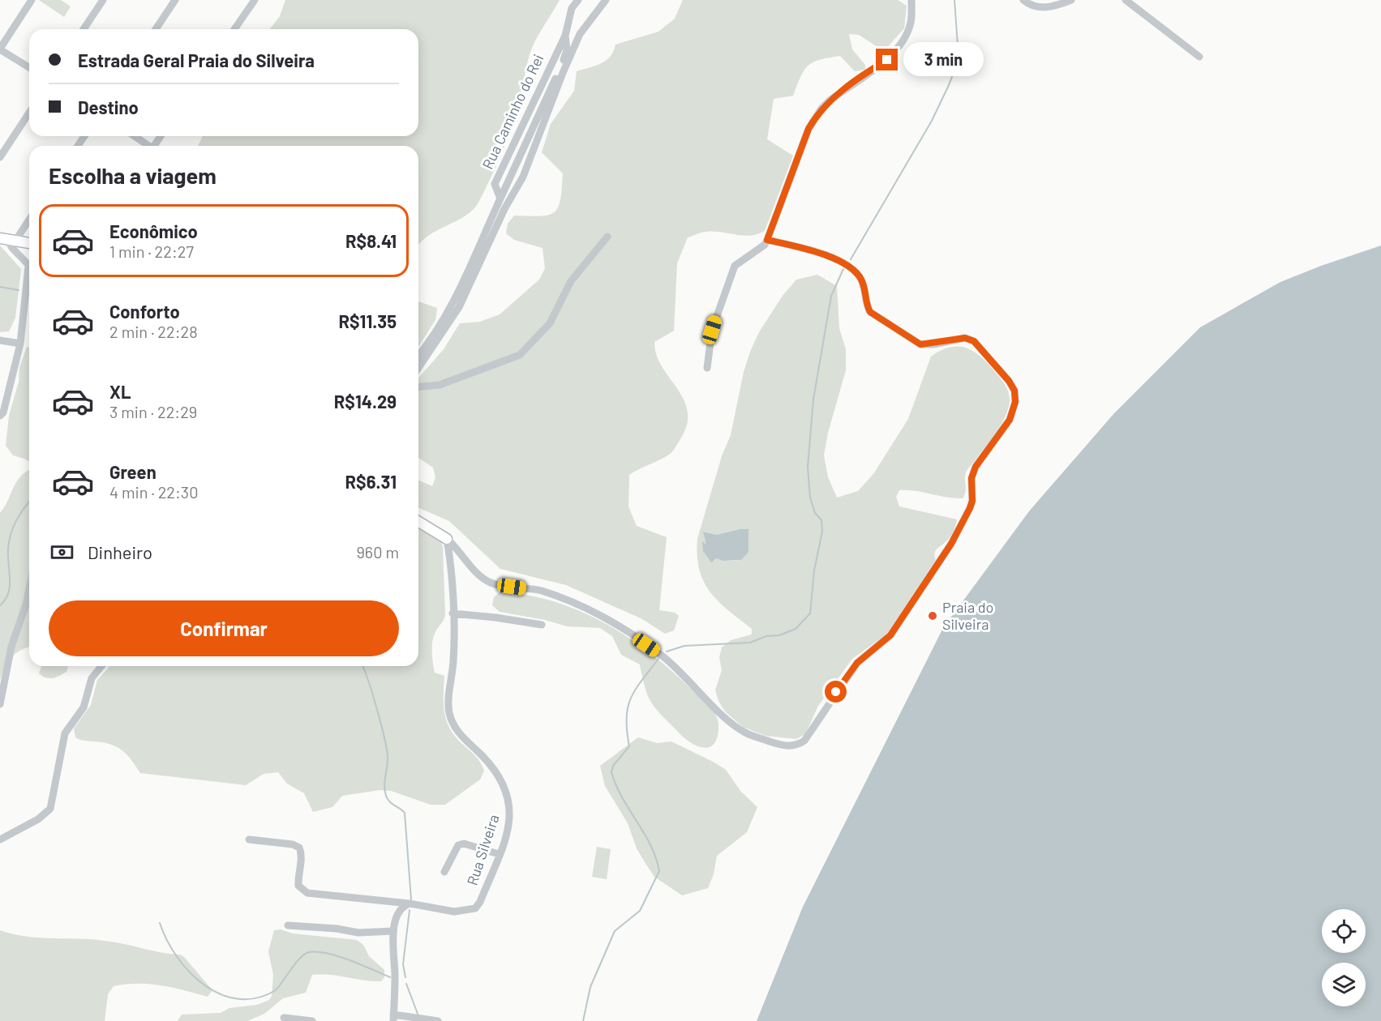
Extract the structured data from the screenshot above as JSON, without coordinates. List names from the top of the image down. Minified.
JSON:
{"streets":{"street":["Rua Caminho do Rei","Rua Silveira"]},"places":["Praia do Silveira"],"page":{"banner":["Estrada Geral Praia do Silveira","Destino"],"bubble":"3 min","heading":"Escolha a viagem","list":[{"name":"Econômico","note":"1 min · 22:27","value":"R$8.41"},{"name":"Conforto","note":"2 min · 22:28","value":"R$11.35"},{"name":"XL","note":"3 min · 22:29","value":"R$14.29"},{"name":"Green","note":"4 min · 22:30","value":"R$6.31"}],"pay":["Dinheiro","960 m"],"buttons":"Confirmar"}}
